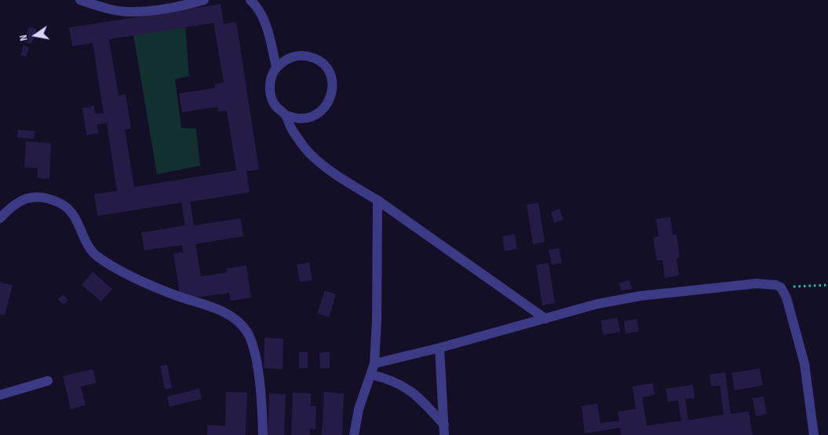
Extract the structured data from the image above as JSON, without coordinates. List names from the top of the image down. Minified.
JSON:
{"north":"left"}
